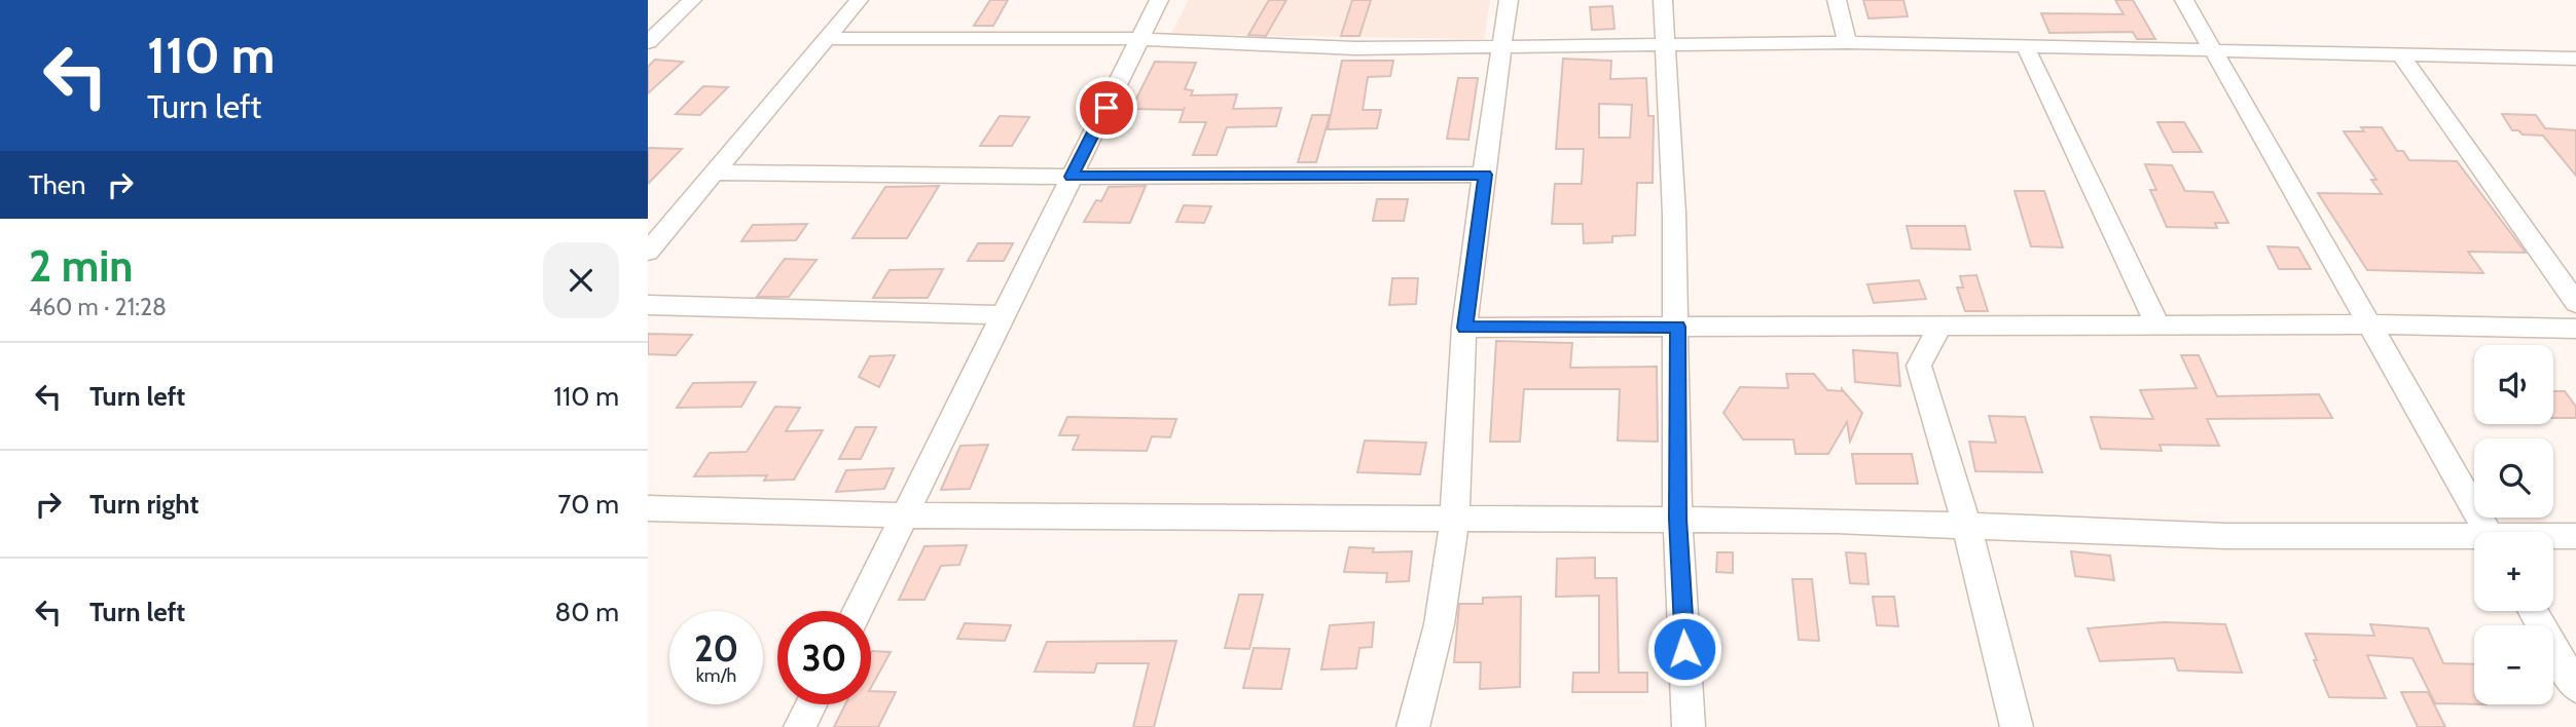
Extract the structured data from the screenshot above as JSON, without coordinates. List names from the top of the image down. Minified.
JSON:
{"page":{"turn":["110 m","Turn left"],"then":"Then","heading":["2 min","460 m · 21:28"],"list":[{"name":"Turn left","value":"110 m"},{"name":"Turn right","value":"70 m"},{"name":"Turn left","value":"80 m"}],"map_buttons":["+","−"],"speed":"20 km/h","limit":"30"}}
